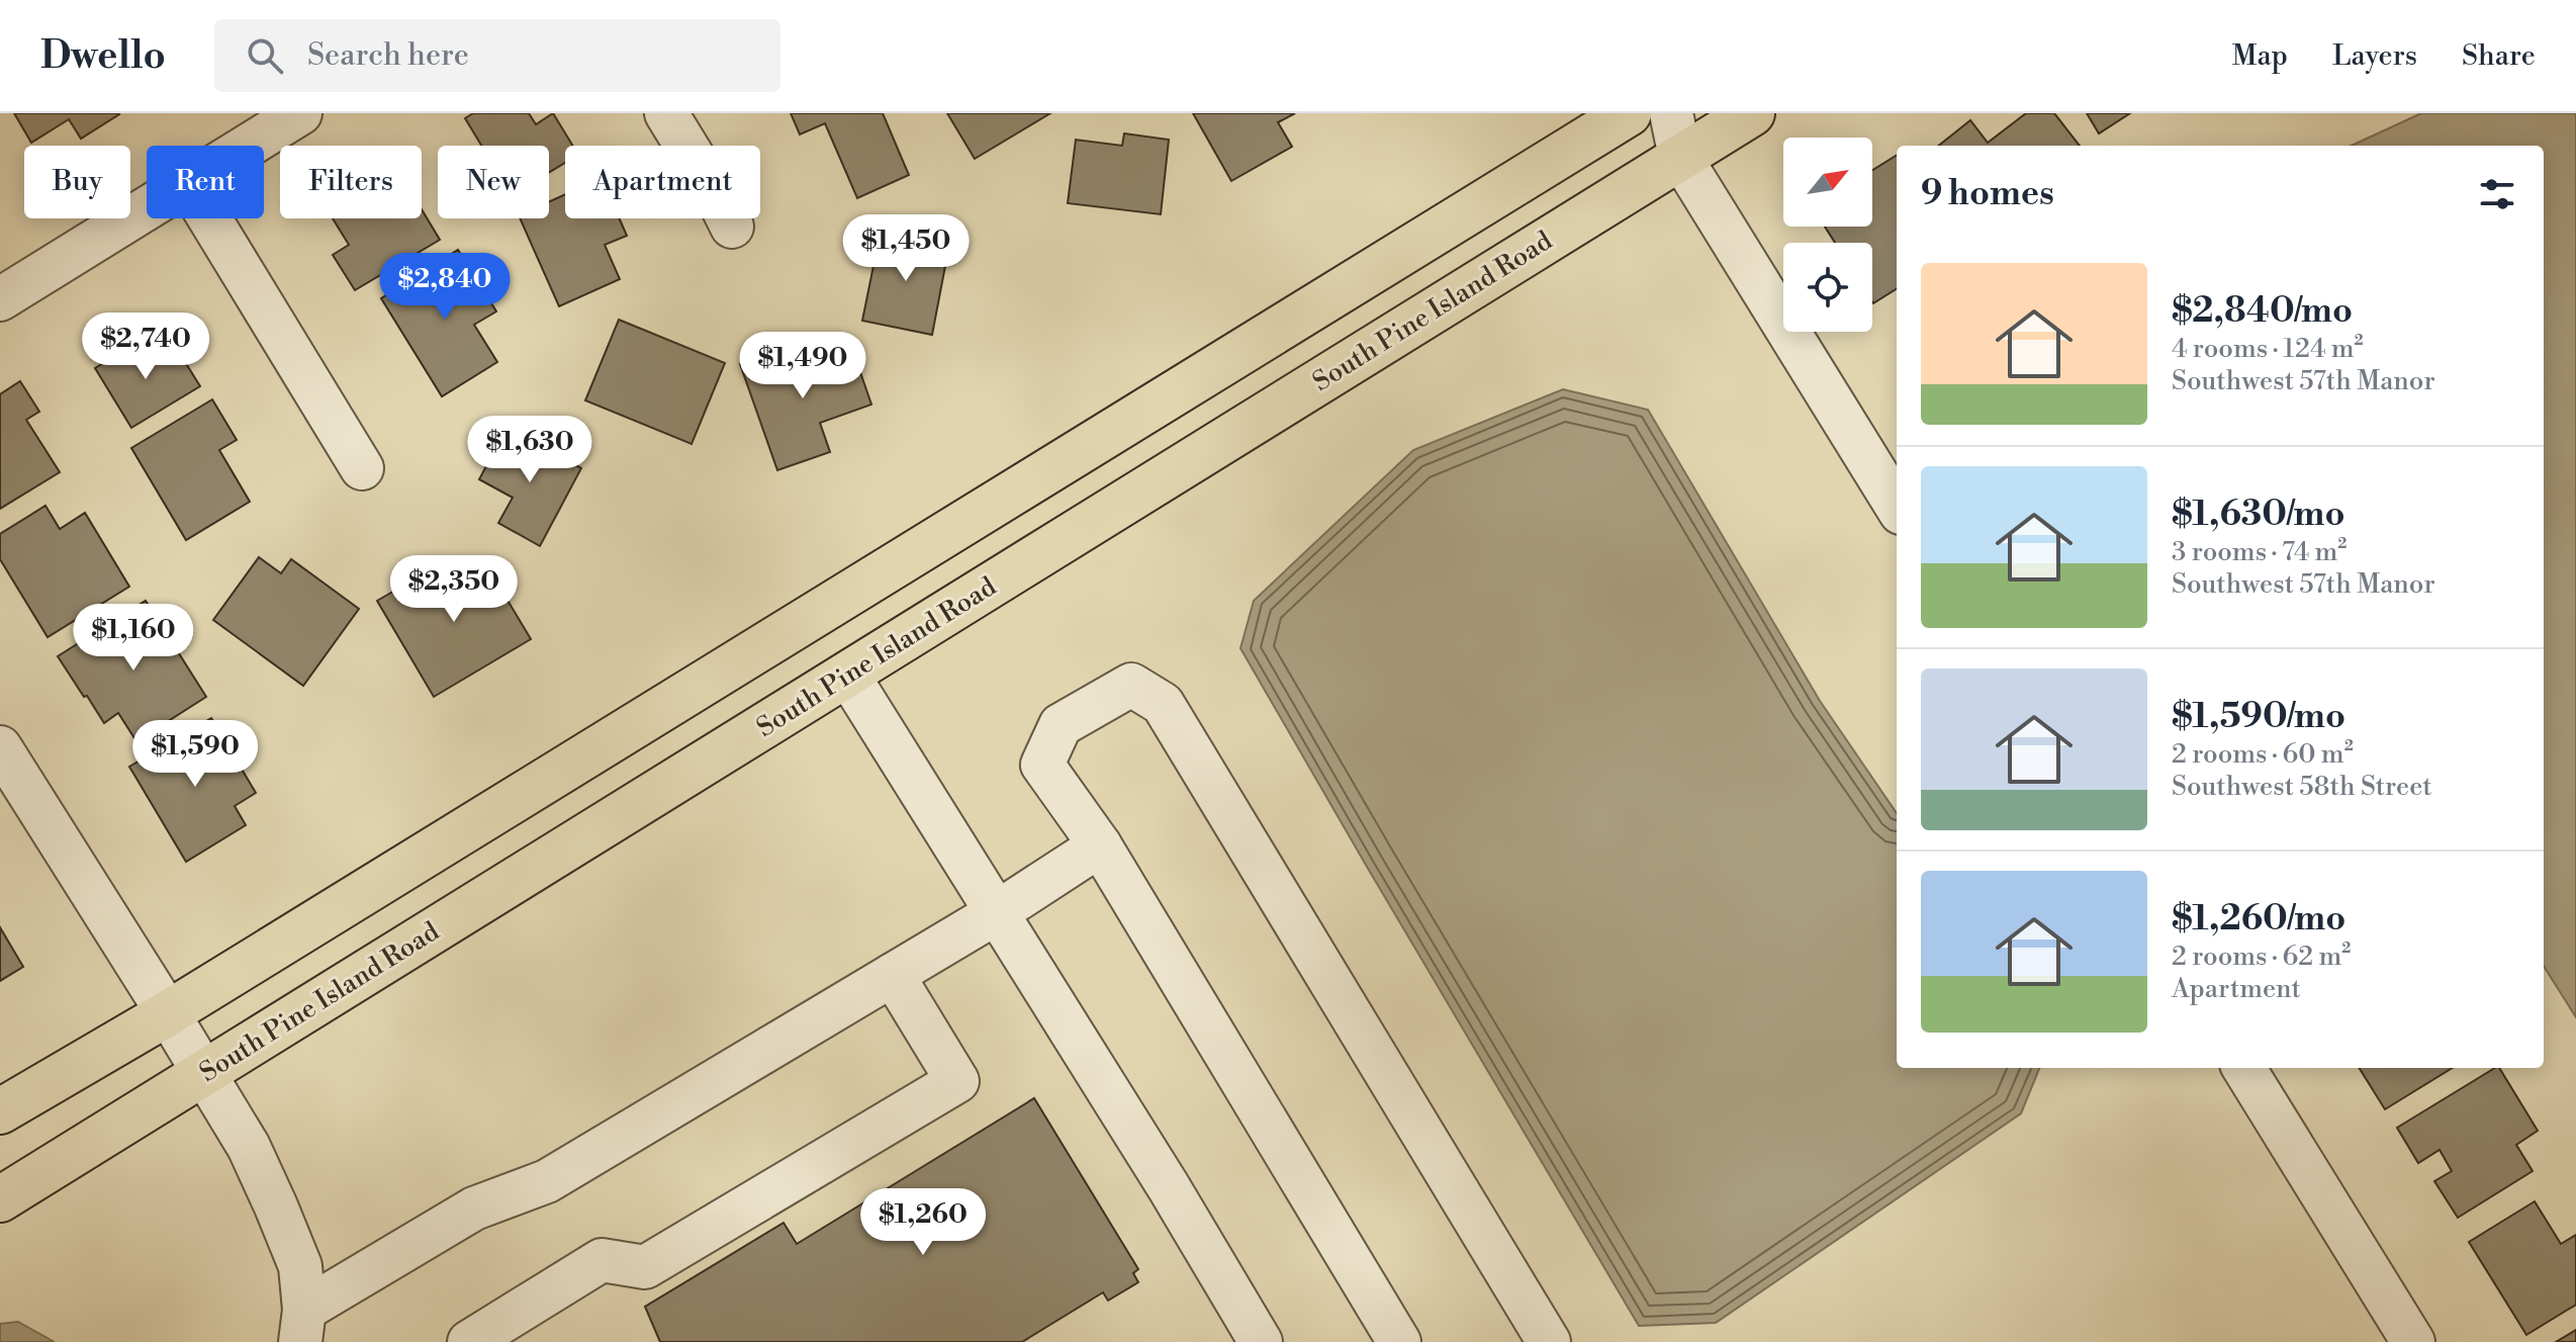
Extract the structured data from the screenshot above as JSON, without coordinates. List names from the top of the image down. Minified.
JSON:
{"streets":{"main road":["South Pine Island Road"]},"north":"top right","page":{"header":"Dwello","search":"Search here","nav":["Map","Layers","Share"],"chip":["Buy","Rent","Filters","New","Apartment"],"heading":"9 homes","price":["$1,450","$2,840","$2,740","$1,490","$1,630","$2,350","$1,160","$1,590","$1,260"],"list":[{"name":"$2,840/mo","note":"4 rooms · 124 m² · Southwest 57th Manor"},{"name":"$1,630/mo","note":"3 rooms · 74 m² · Southwest 57th Manor"},{"name":"$1,590/mo","note":"2 rooms · 60 m² · Southwest 58th Street"},{"name":"$1,260/mo","note":"2 rooms · 62 m² · Apartment"}]}}
